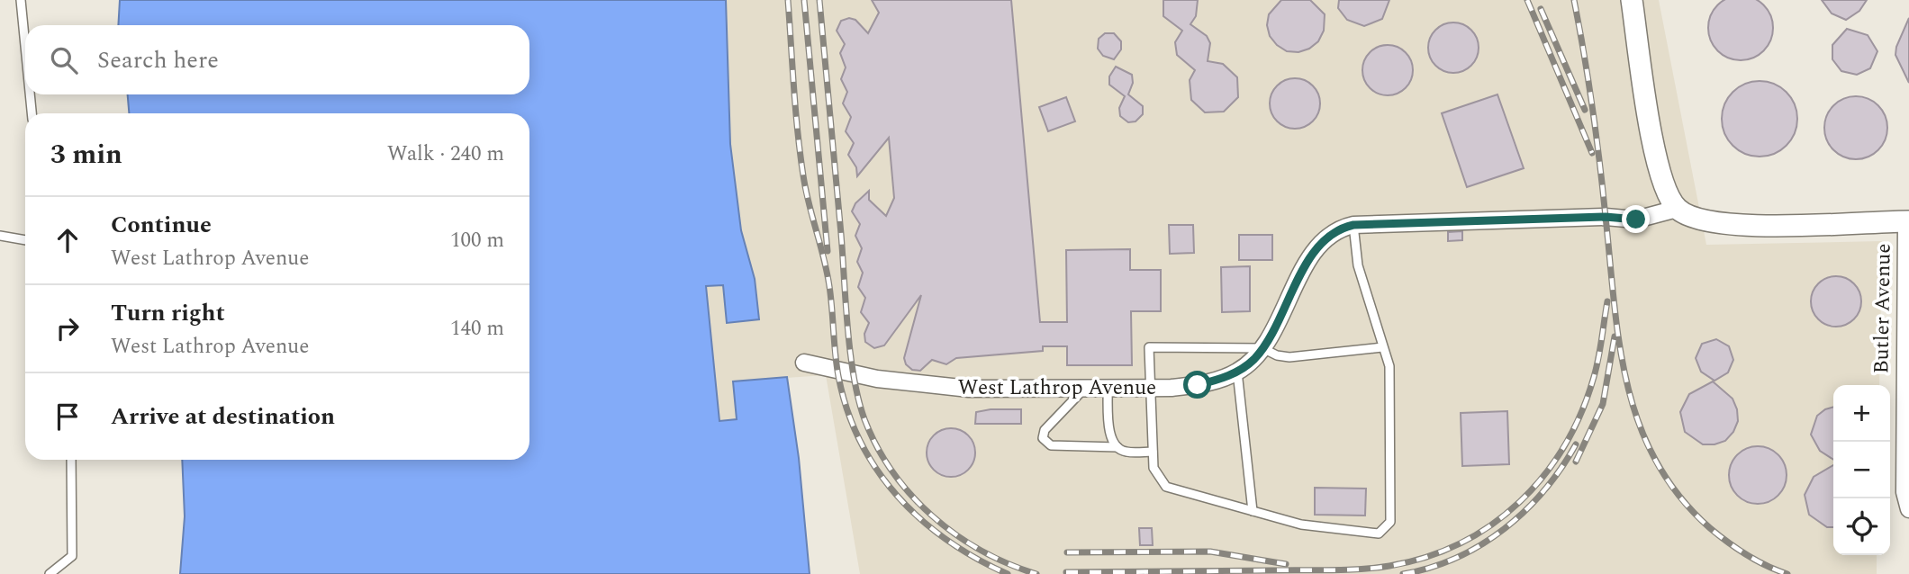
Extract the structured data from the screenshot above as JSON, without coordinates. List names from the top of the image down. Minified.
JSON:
{"streets":{"street":["Butler Avenue","West Lathrop Avenue"]},"page":{"search":"Search here","heading":["3 min","Walk · 240 m"],"list":[["Continue","West Lathrop Avenue","100 m"],["Turn right","West Lathrop Avenue","140 m"],"Arrive at destination"],"map_buttons":["+","−"]}}
